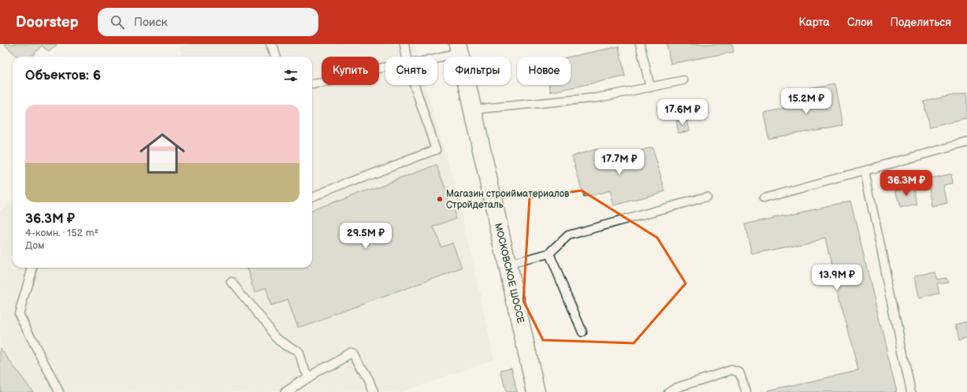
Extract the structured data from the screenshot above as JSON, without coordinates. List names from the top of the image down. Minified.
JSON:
{"streets":{"main road":["МОСКОВСКОЕ ШОССЕ"]},"places":["Магазин строийматериалов Стройдеталь"],"page":{"header":"Doorstep","search":"Поиск","nav":["Карта","Слои","Поделиться"],"chip":["Купить","Снять","Фильтры","Новое"],"heading":"Объектов: 6","price":["15.2M ₽","17.6M ₽","17.7M ₽","36.3M ₽","29.5M ₽","13.9M ₽"],"list":[{"name":"36.3M ₽","note":"4-комн. · 152 m² · Дом"}]}}
